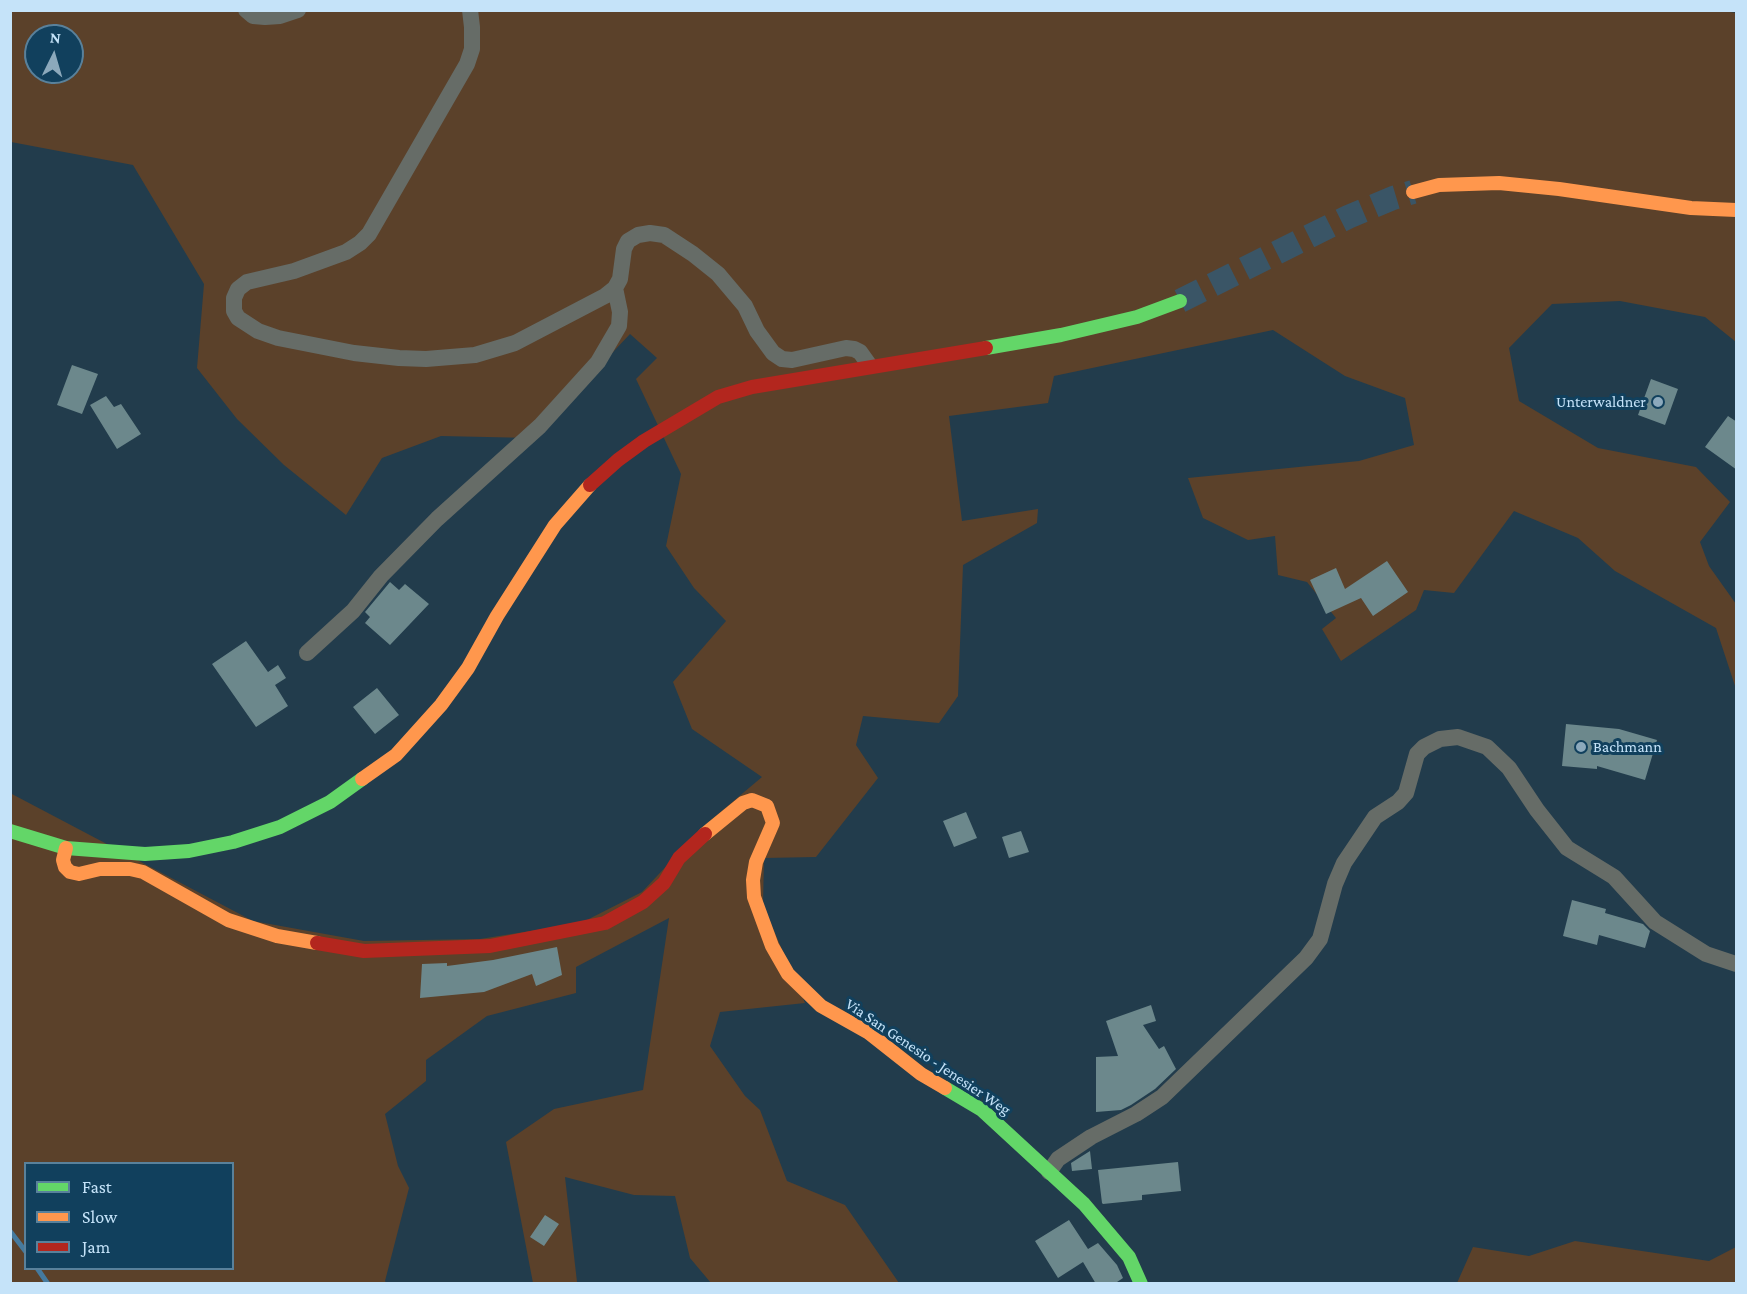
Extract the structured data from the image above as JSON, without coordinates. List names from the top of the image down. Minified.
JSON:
{"streets":{"main road":["Via San Genesio - Jenesier Weg"]},"places":["Unterwaldner","Bachmann"],"legend":["Fast","Slow","Jam"],"north":"top"}
